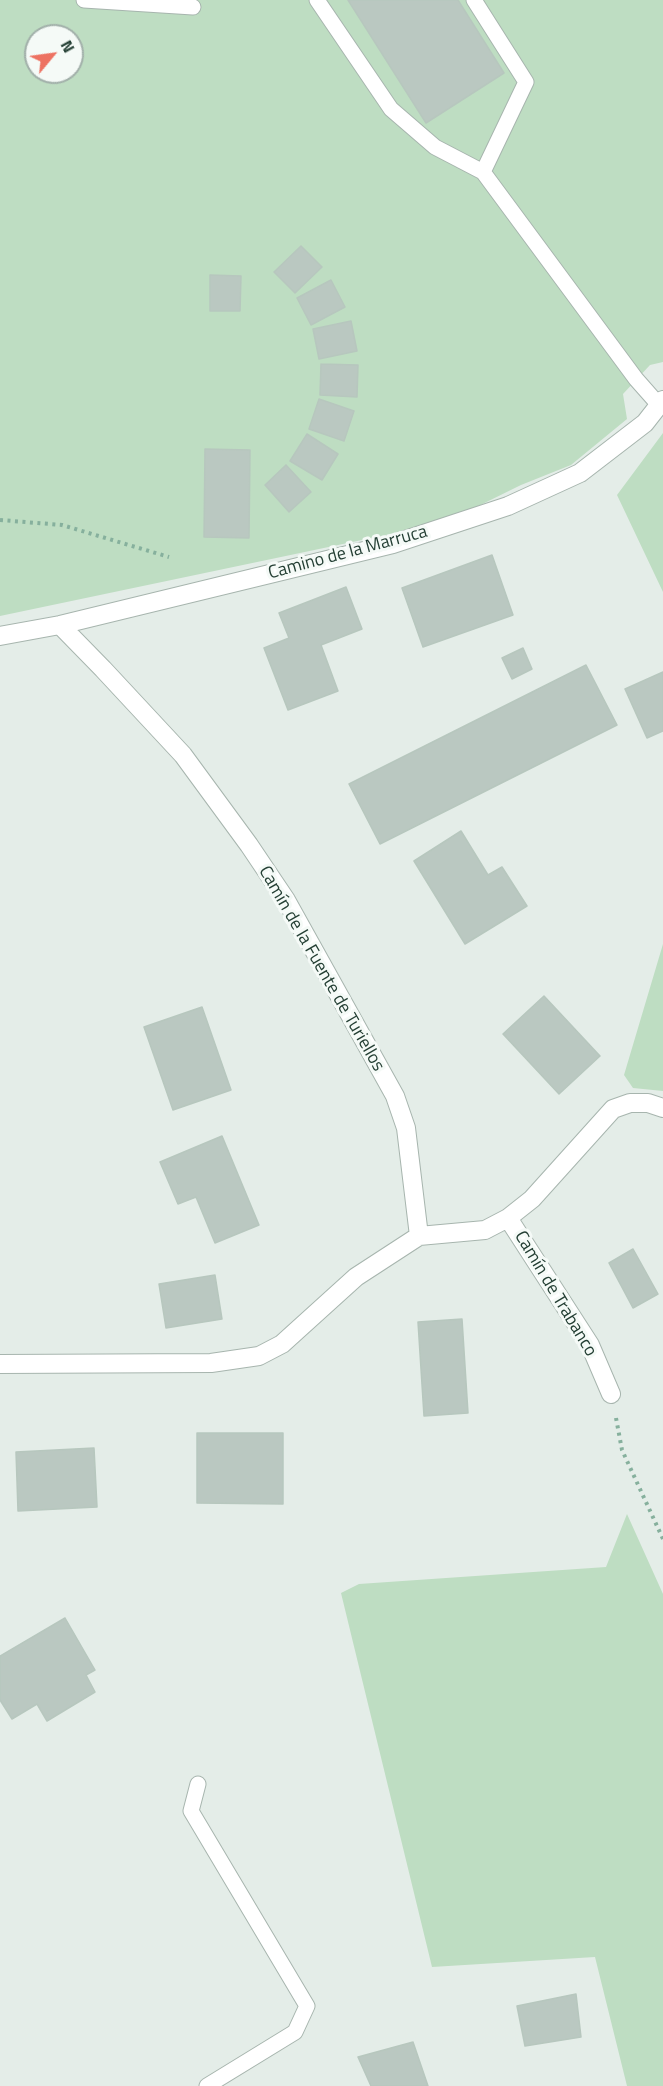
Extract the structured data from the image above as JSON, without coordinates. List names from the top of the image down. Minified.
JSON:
{"streets":{"street":["Camino de la Marruca","Camín de la Fuente de Turiellos","Camín de Trabanco"]},"crossings":[["Camino de la Marruca","Camín de la Fuente de Turiellos"]],"north":"top right"}
